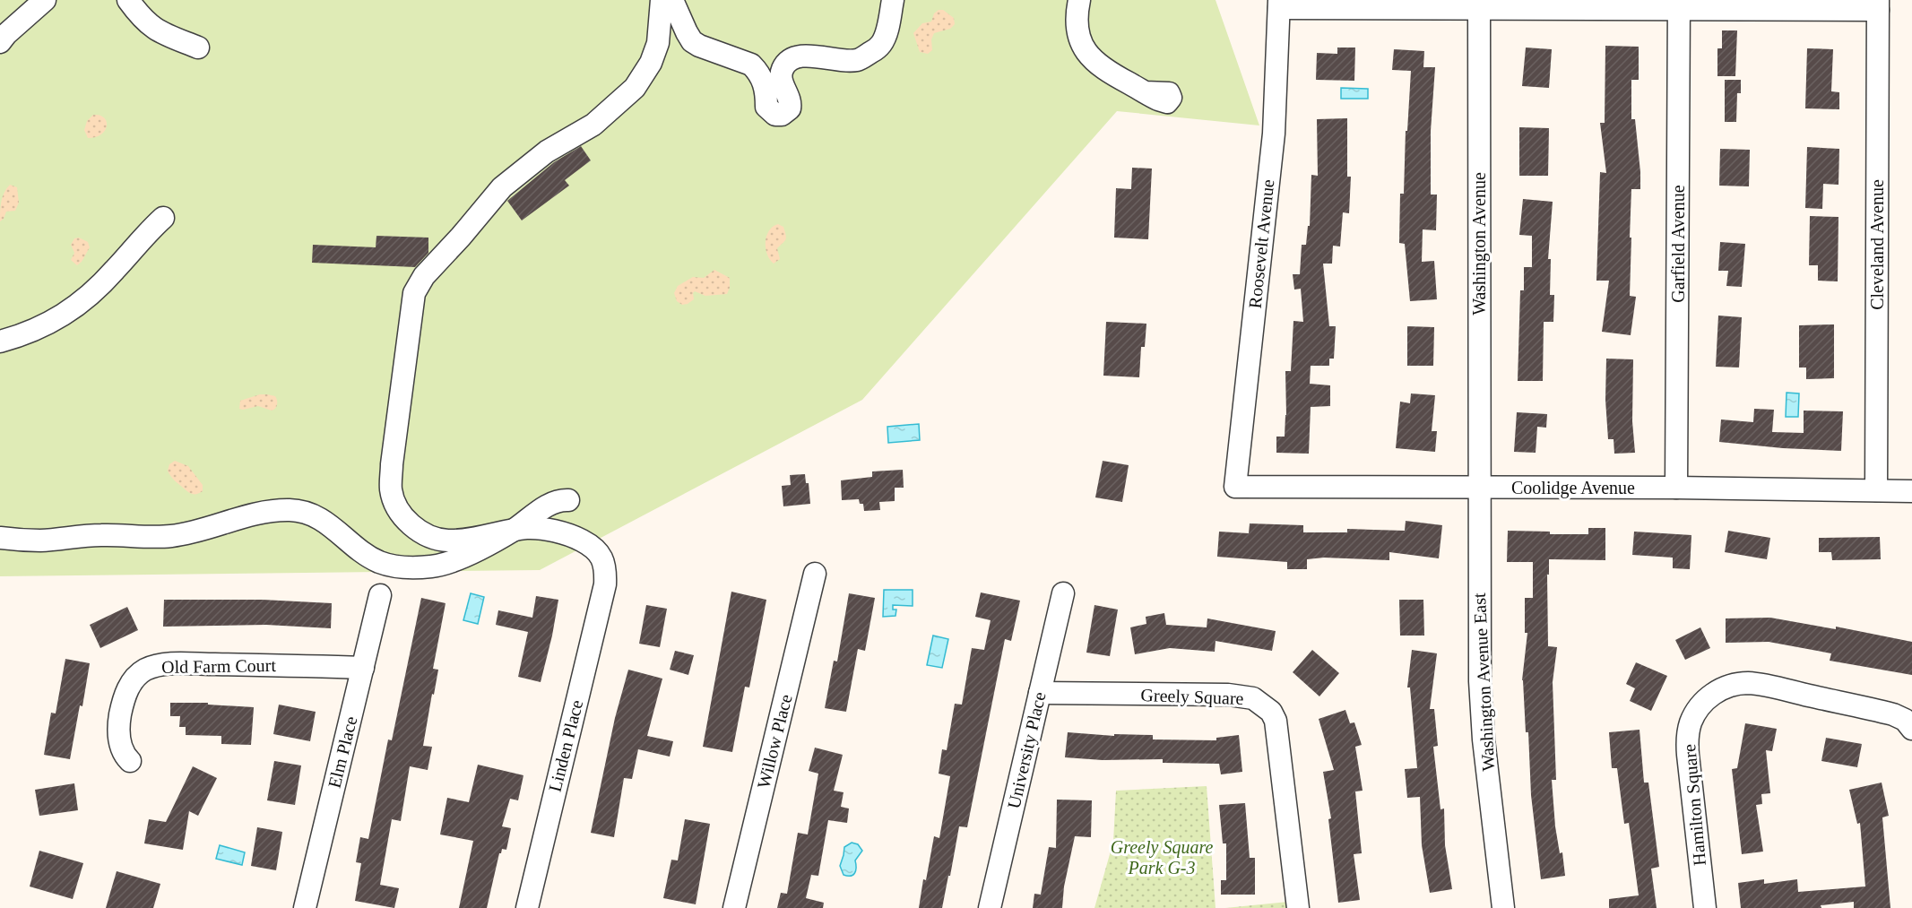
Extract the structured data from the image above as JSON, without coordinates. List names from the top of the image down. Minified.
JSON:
{"streets":{"street":["Roosevelt Avenue","Washington Avenue","Garfield Avenue","Cleveland Avenue","Coolidge Avenue","Old Farm Court","Washington Avenue East","Greely Square","Willow Place","Linden Place","University Place","Elm Place","Hamilton Square"]},"crossings":[["Roosevelt Avenue","Coolidge Avenue"],["Washington Avenue","Coolidge Avenue"],["Washington Avenue","Washington Avenue East"],["Garfield Avenue","Coolidge Avenue"],["Cleveland Avenue","Coolidge Avenue"],["Coolidge Avenue","Washington Avenue East"],["Old Farm Court","Elm Place"],["Greely Square","University Place"]],"parks":["Greely Square Park G-3"]}
